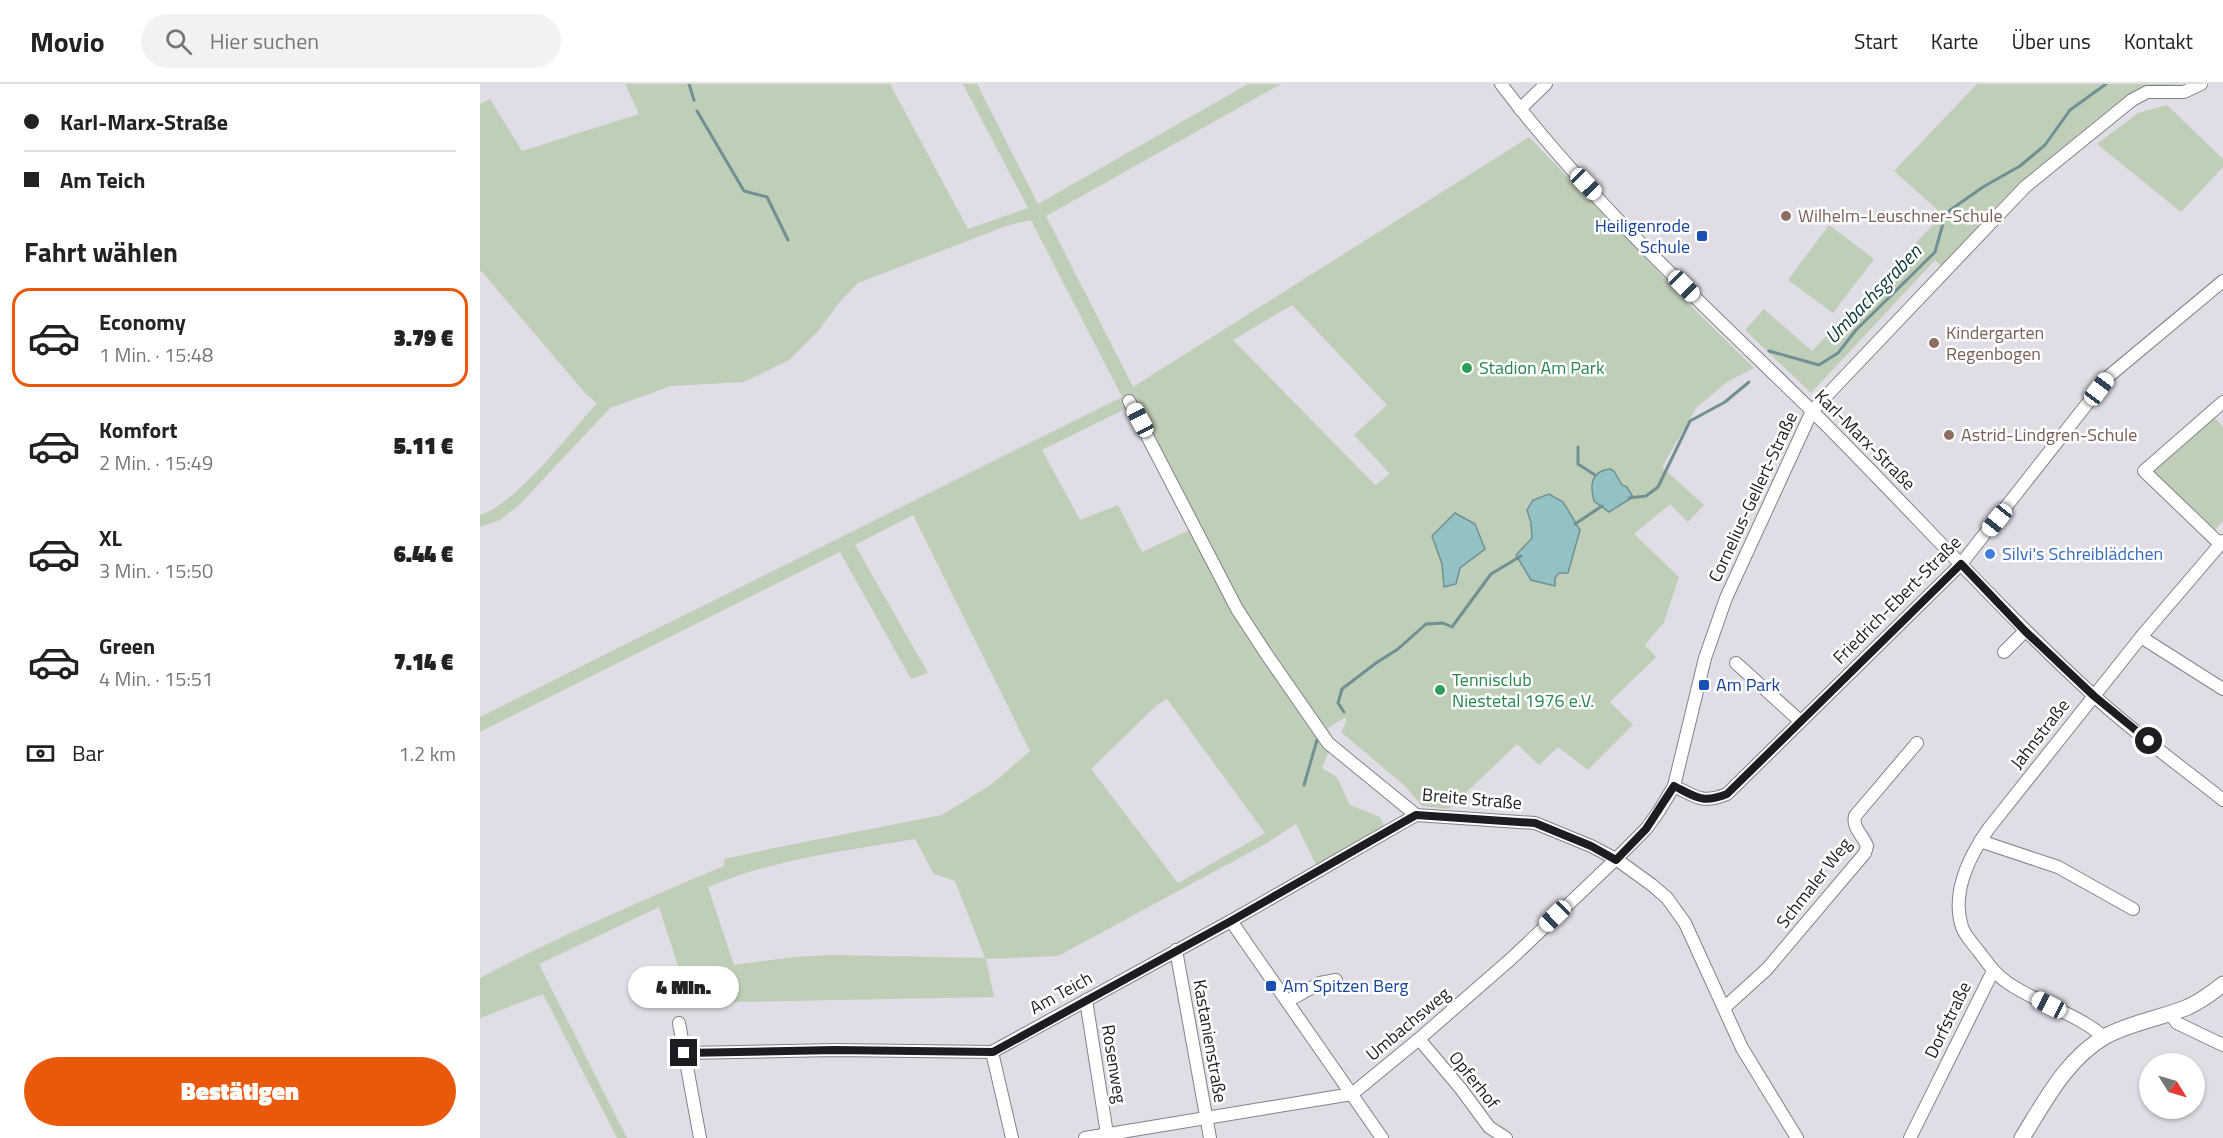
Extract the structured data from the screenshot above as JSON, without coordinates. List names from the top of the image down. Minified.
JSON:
{"streets":{"street":["Karl-Marx-Straße","Cornelius-Gellert-Straße","Friedrich-Ebert-Straße","Jahnstraße","Breite Straße","Schmaler Weg","Am Teich","Dorfstraße","Umbachsweg","Kastanienstraße","Rosenweg","Opferhof"]},"crossings":[["Karl-Marx-Straße","Cornelius-Gellert-Straße"],["Karl-Marx-Straße","Friedrich-Ebert-Straße"],["Karl-Marx-Straße","Jahnstraße"],["Cornelius-Gellert-Straße","Friedrich-Ebert-Straße"],["Cornelius-Gellert-Straße","Umbachsweg"],["Friedrich-Ebert-Straße","Umbachsweg"],["Jahnstraße","Dorfstraße"],["Breite Straße","Schmaler Weg"],["Breite Straße","Am Teich"],["Breite Straße","Umbachsweg"],["Am Teich","Kastanienstraße"],["Am Teich","Rosenweg"],["Umbachsweg","Opferhof"]],"water":["Umbachsgraben"],"places":{"other":["Wilhelm-Leuschner-Schule","Kindergarten Regenbogen","Stadion Am Park","Astrid-Lindgren-Schule","Silvi's Schreiblädchen","Tennisclub Niestetal 1976 e.V."],"transit":["Heiligenrode Schule","Am Park","Am Spitzen Berg"]},"north":"bottom right","page":{"header":"Movio","search":"Hier suchen","nav":["Start","Karte","Über uns","Kontakt"],"banner":["Karl-Marx-Straße","Am Teich"],"heading":"Fahrt wählen","list":[{"name":"Economy","note":"1 Min. · 15:48","value":"3.79 €"},{"name":"Komfort","note":"2 Min. · 15:49","value":"5.11 €"},{"name":"XL","note":"3 Min. · 15:50","value":"6.44 €"},{"name":"Green","note":"4 Min. · 15:51","value":"7.14 €"}],"pay":["Bar","1.2 km"],"bubble":"4 Min.","buttons":"Bestätigen"}}
